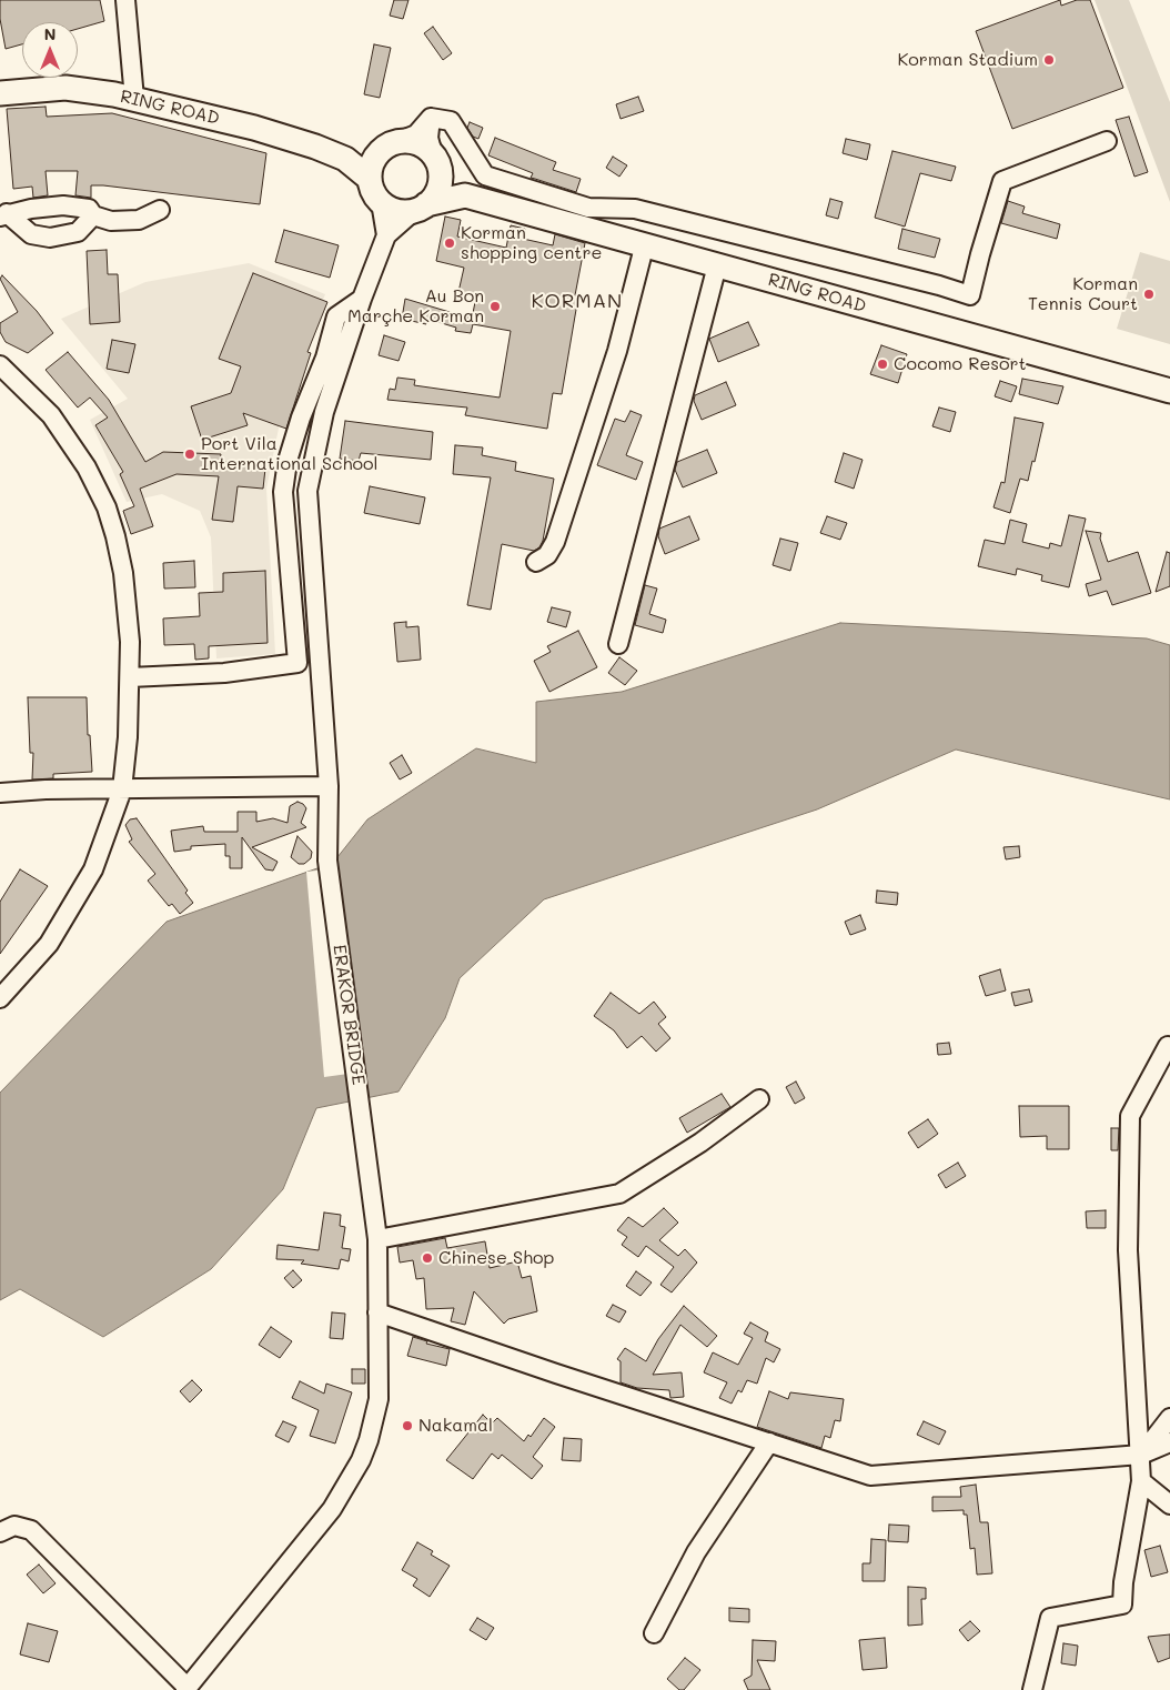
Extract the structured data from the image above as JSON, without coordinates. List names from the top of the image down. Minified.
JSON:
{"streets":{"main road":["RING ROAD"],"street":["ERAKOR BRIDGE"]},"districts":["KORMAN"],"places":["Korman Stadium","Korman shopping centre","Korman Tennis Court","Au Bon Marçhe Korman","Cocomo Resort","Port Vila International School","Chinese Shop","Nakamal"],"north":"top"}
